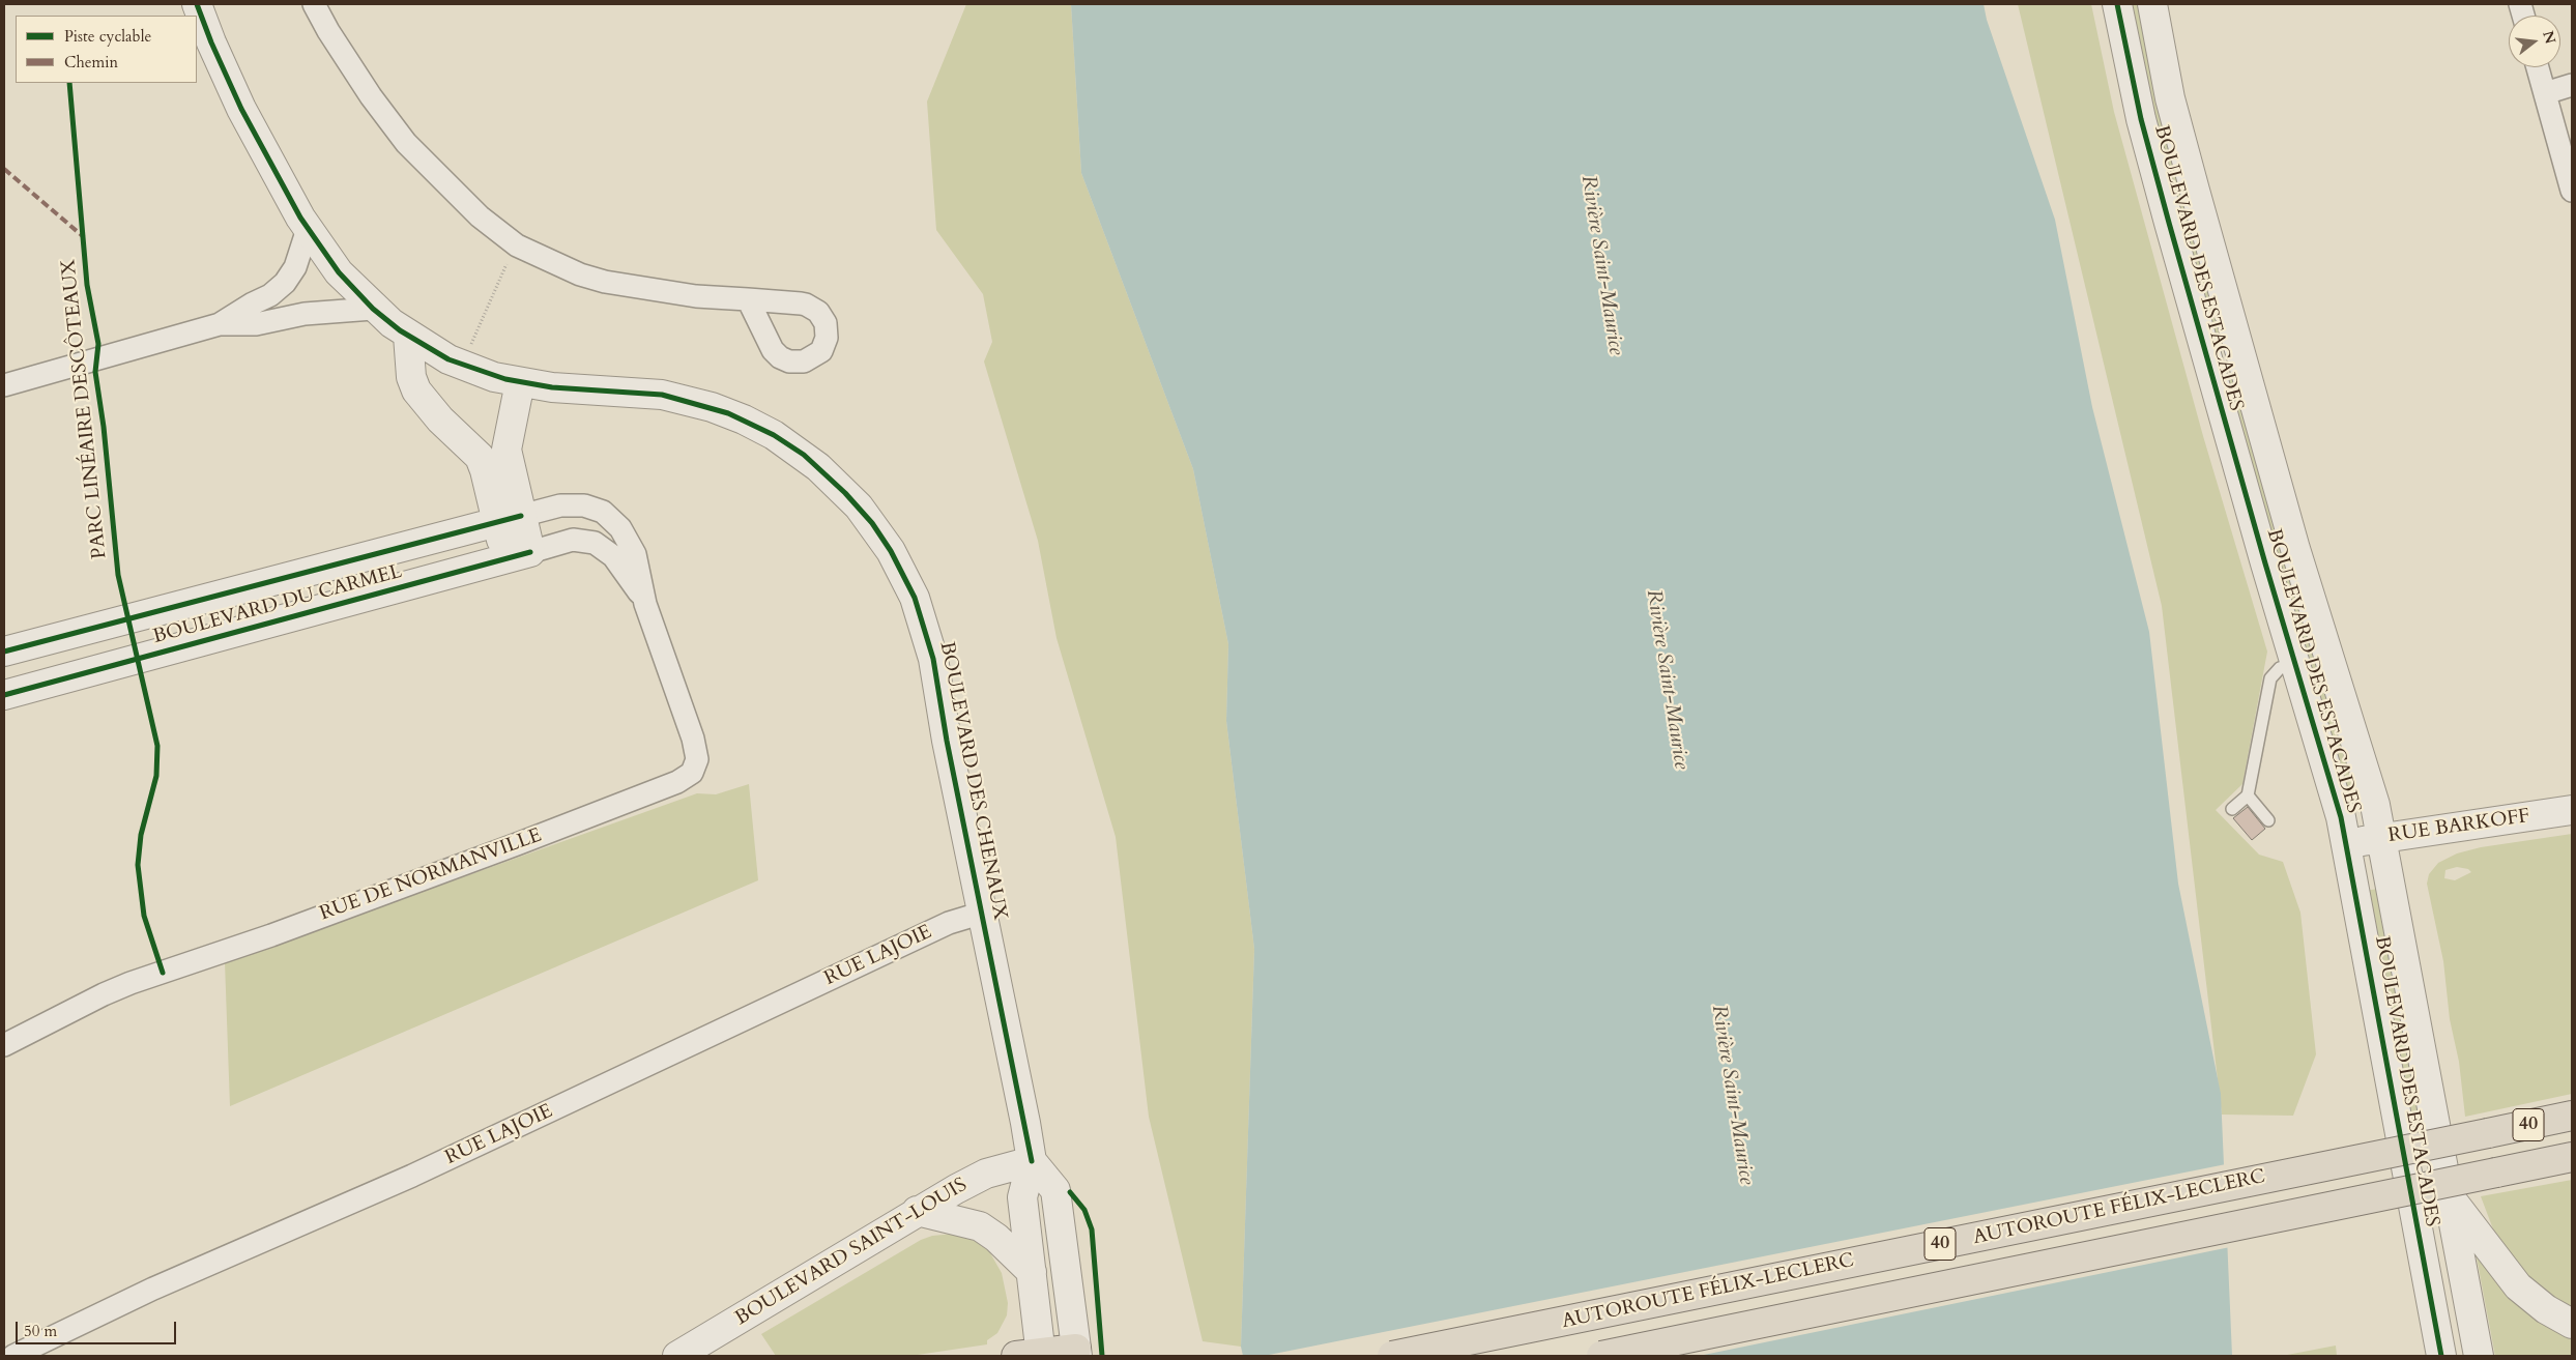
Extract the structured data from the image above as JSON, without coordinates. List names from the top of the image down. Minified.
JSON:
{"streets":{"highway":["40","AUTOROUTE FÉLIX-LECLERC"],"street":["BOULEVARD DES ESTACADES","BOULEVARD DU CARMEL","BOULEVARD DES CHENAUX","RUE BARKOFF","RUE DE NORMANVILLE","RUE LAJOIE","BOULEVARD SAINT-LOUIS"],"cycle path":["PARC LINÉAIRE DESCÔTEAUX"]},"crossings":[["BOULEVARD DES ESTACADES","RUE BARKOFF"],["BOULEVARD DU CARMEL","RUE DE NORMANVILLE"],["BOULEVARD DES CHENAUX","RUE LAJOIE"],["BOULEVARD DES CHENAUX","BOULEVARD SAINT-LOUIS"]],"water":["Rivière Saint-Maurice"],"legend":["Piste cyclable","Chemin"],"scale_bar":"50 m","north":"right"}
